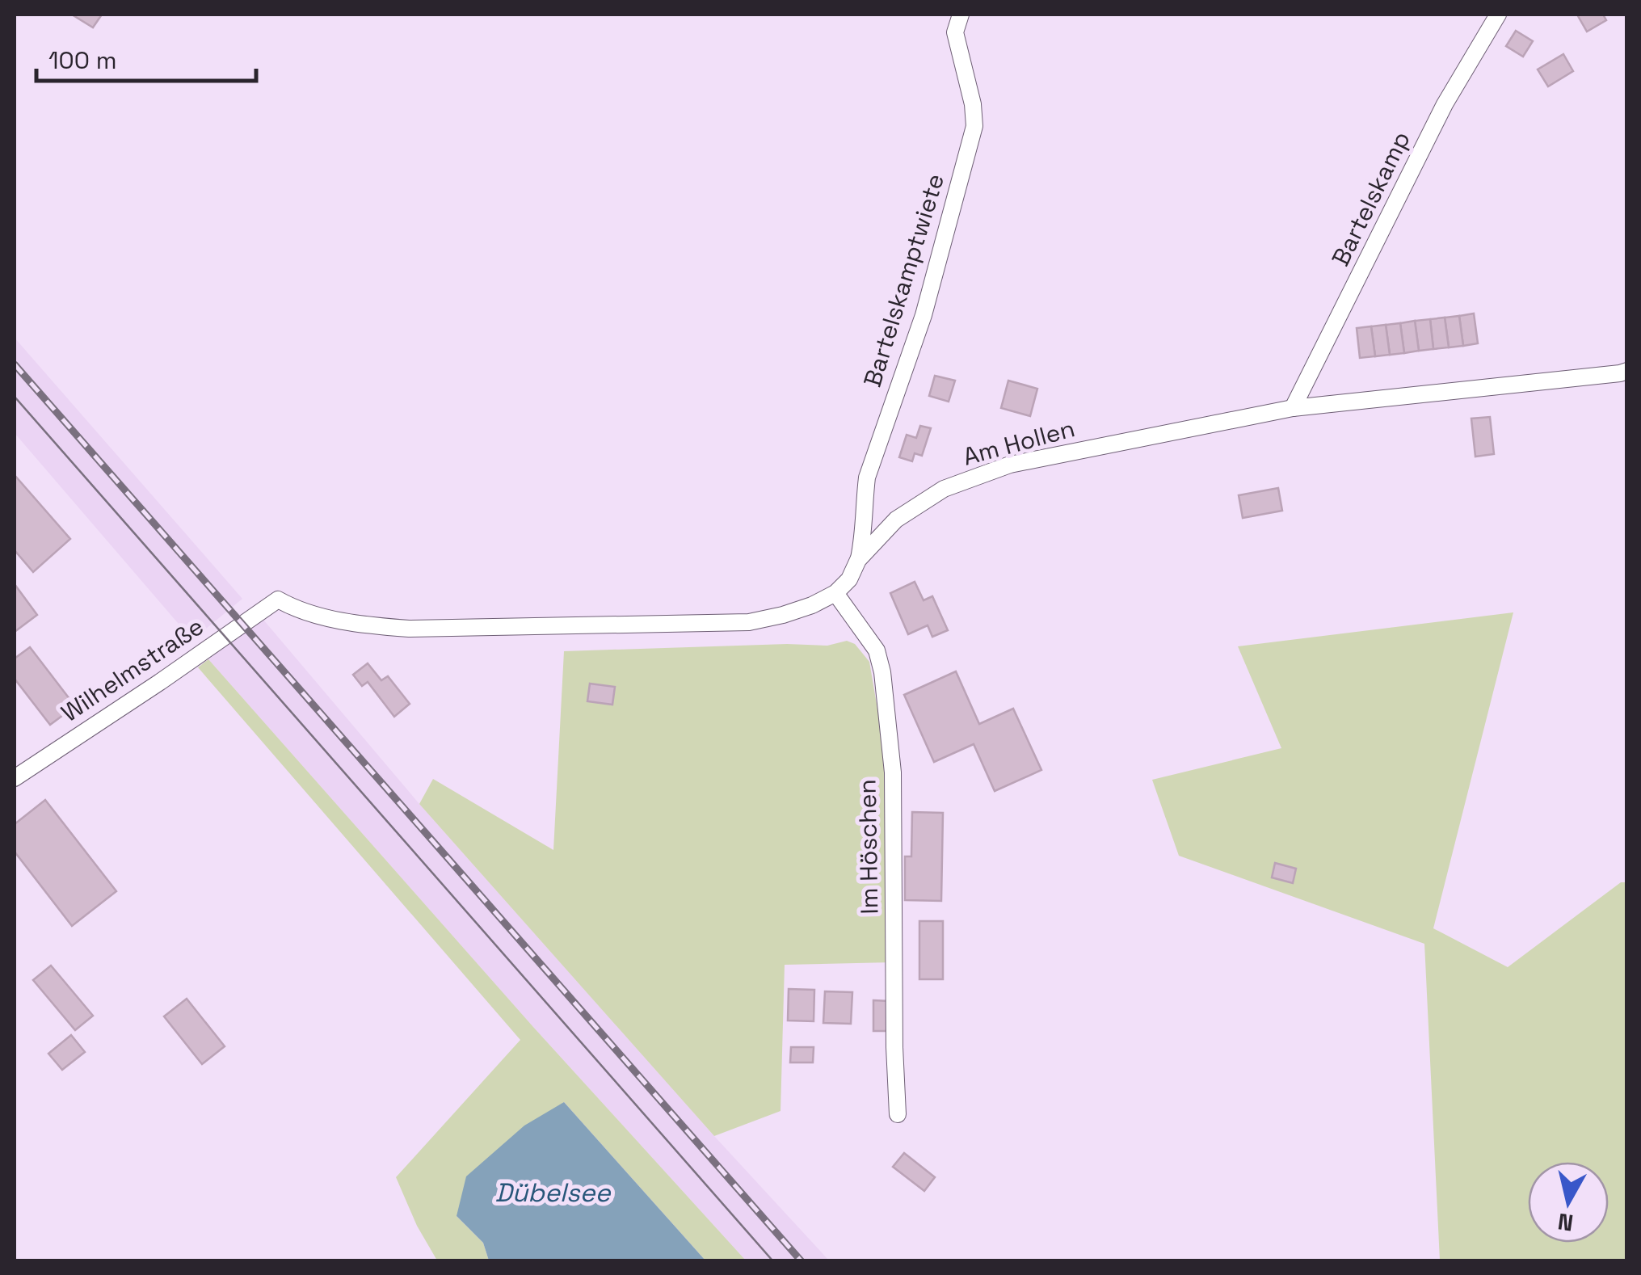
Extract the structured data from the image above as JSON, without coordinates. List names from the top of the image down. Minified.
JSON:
{"streets":{"street":["Bartelskamp","Bartelskamptwiete","Am Hollen","Wilhelmstraße","Im Höschen"]},"crossings":[["Bartelskamp","Am Hollen"],["Bartelskamptwiete","Am Hollen"],["Am Hollen","Wilhelmstraße"],["Am Hollen","Im Höschen"],["Wilhelmstraße","Im Höschen"]],"water":["Dübelsee"],"scale_bar":"100 m","north":"bottom"}
